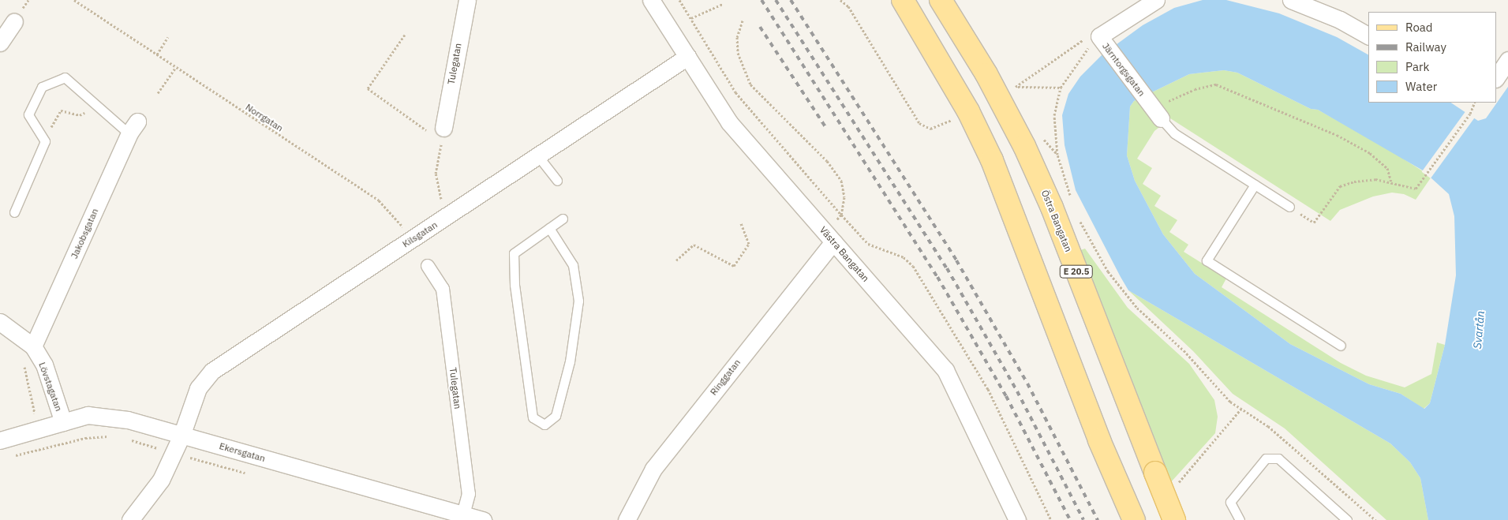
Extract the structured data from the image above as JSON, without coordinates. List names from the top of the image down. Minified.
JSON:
{"streets":{"main road":["Östra Bangatan","E 20.5"],"street":["Tulegatan","Järntorgsgatan","Jakobsgatan","Kilsgatan","Västra Bangatan","Ringgatan","Lövstagatan","Ekersgatan"],"path":["Norrgatan"]},"crossings":[["Tulegatan","Ekersgatan"],["Norrgatan","Kilsgatan"],["Jakobsgatan","Lövstagatan"],["Kilsgatan","Västra Bangatan"],["Kilsgatan","Ekersgatan"],["Västra Bangatan","Ringgatan"],["Lövstagatan","Ekersgatan"]],"water":["Svartån"],"legend":["Road","Railway","Park","Water"]}
